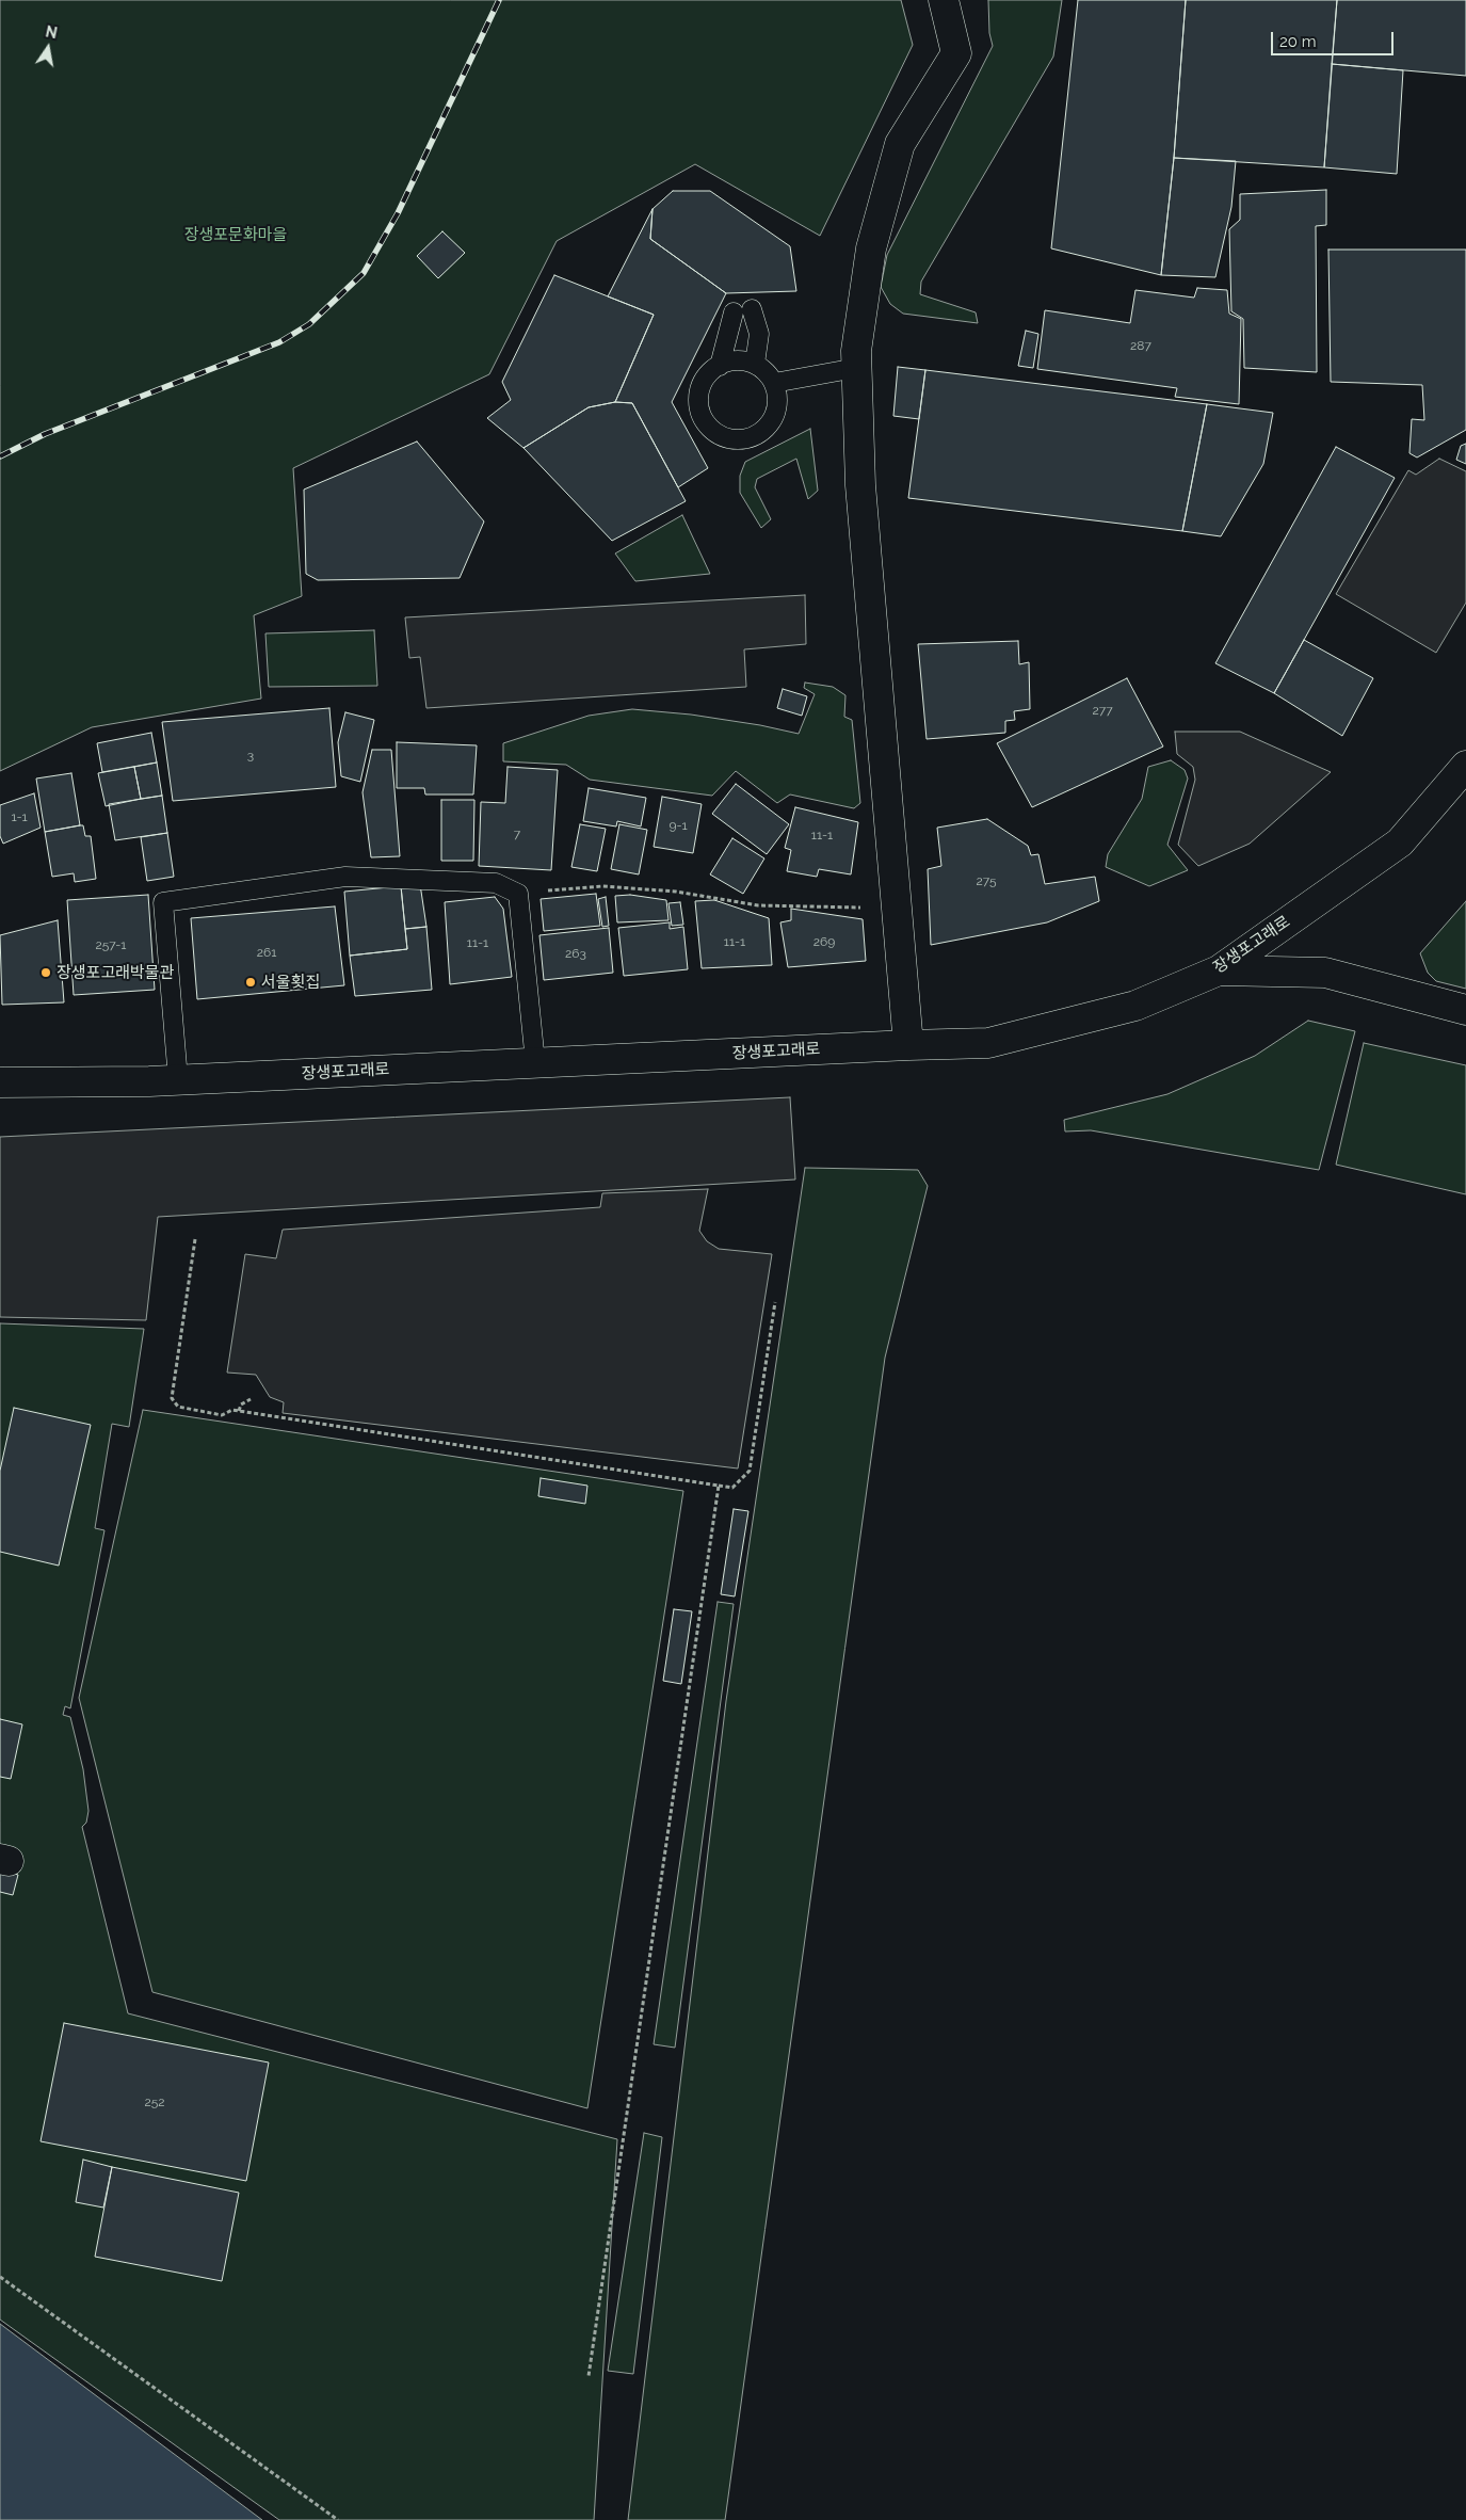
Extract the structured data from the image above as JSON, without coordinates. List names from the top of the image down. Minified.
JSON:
{"streets":{"street":["장생포고래로"]},"parks":["장생포문화마을"],"places":["장생포고래박물관","서울횟집"],"house_numbers":["287","277","3","1-1","9-1","7","11-1","275","11-1","269","11-1","257-1","261","263","252"],"scale_bar":"20 m","north":"top"}
